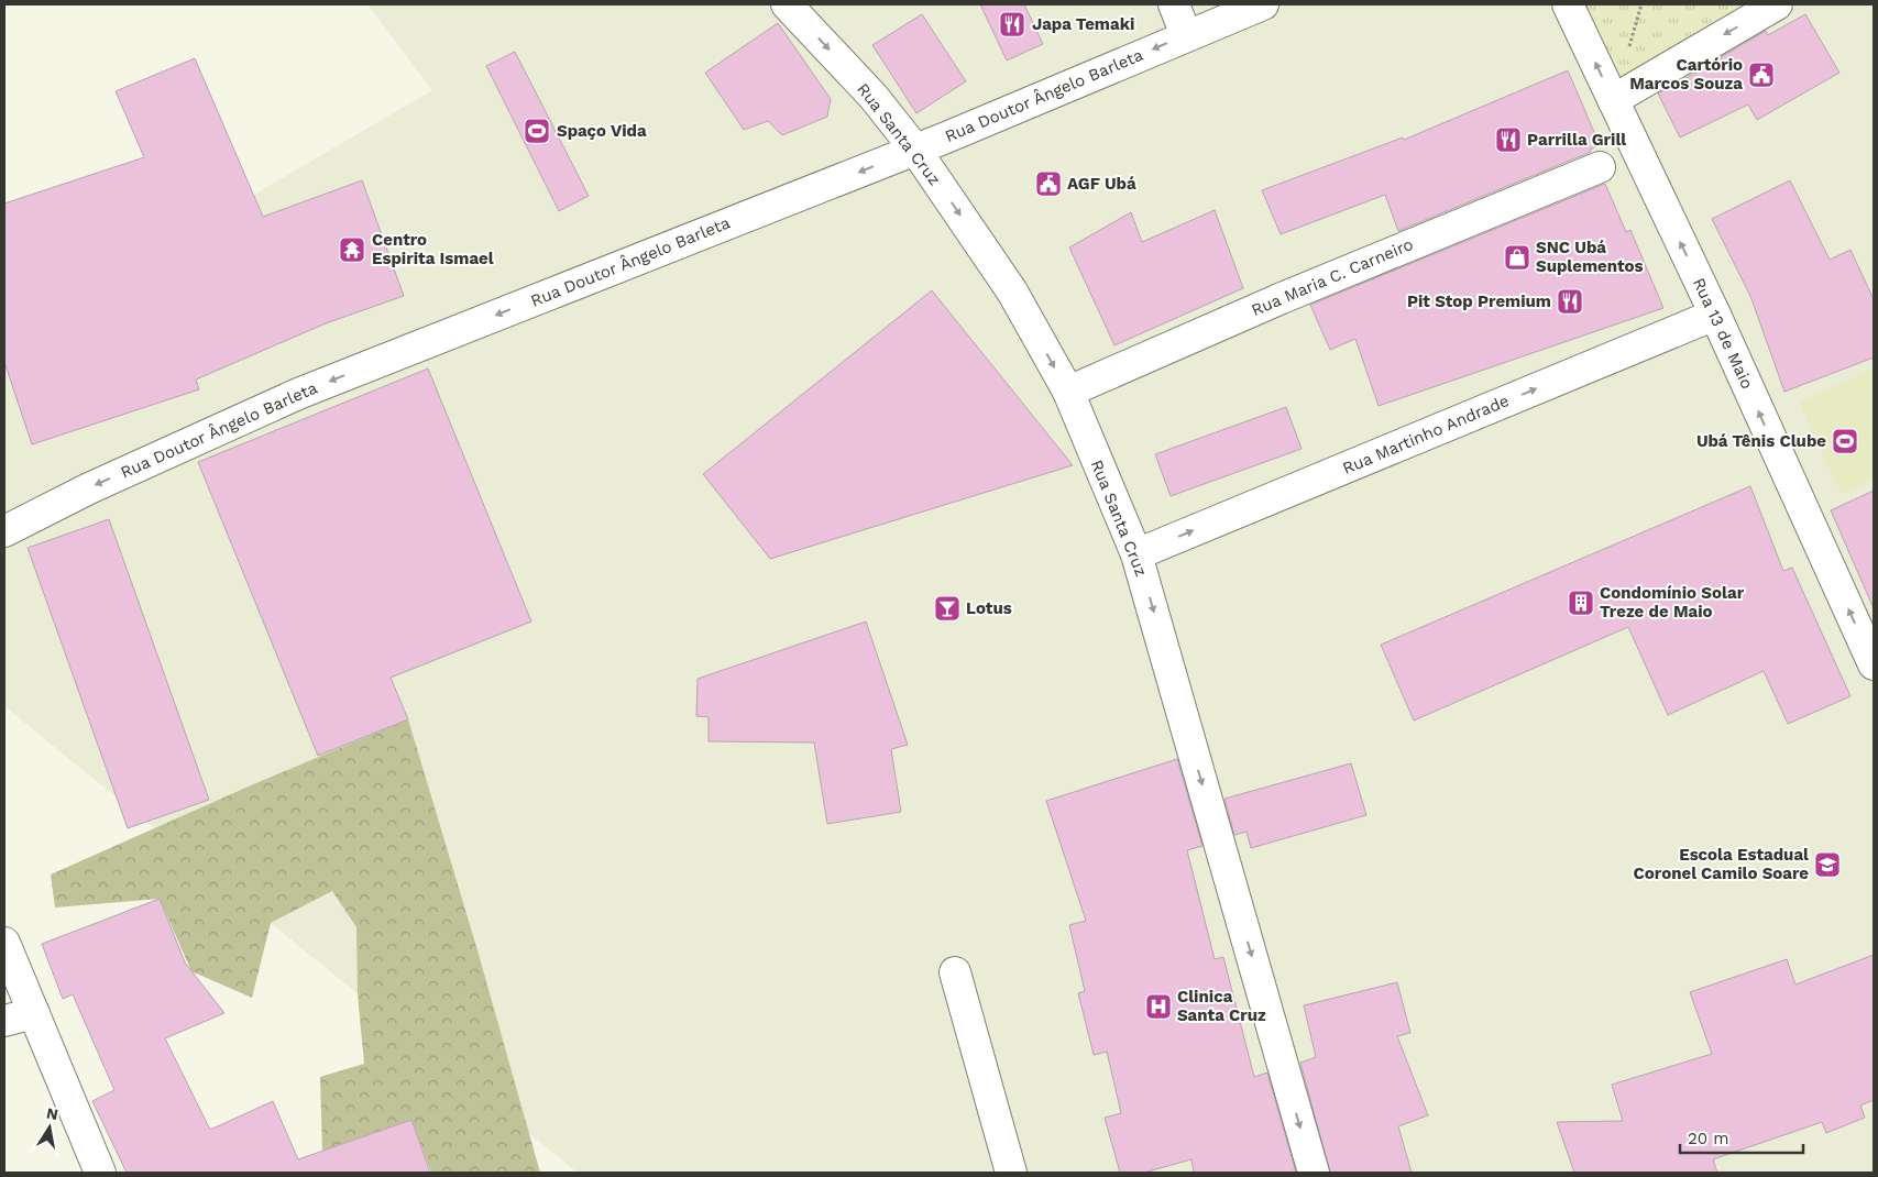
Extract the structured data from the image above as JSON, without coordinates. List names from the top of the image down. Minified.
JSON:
{"streets":{"street":["Rua Doutor Ângelo Barleta","Rua Santa Cruz","Rua Maria C. Carneiro","Rua 13 de Maio","Rua Martinho Andrade"]},"crossings":[["Rua Doutor Ângelo Barleta","Rua Santa Cruz"],["Rua Santa Cruz","Rua Maria C. Carneiro"],["Rua Santa Cruz","Rua Martinho Andrade"],["Rua 13 de Maio","Rua Martinho Andrade"]],"one_way":["Rua Doutor Ângelo Barleta","Rua Santa Cruz","Rua 13 de Maio","Rua Martinho Andrade"],"places":{"restaurant":["Japa Temaki","Parrilla Grill","Pit Stop Premium"],"public building":["Cartório Marcos Souza","AGF Ubá"],"sports":["Spaço Vida","Ubá Tênis Clube"],"temple":["Centro Espirita Ismael"],"shop":["SNC Ubá Suplementos"],"building":["Condomínio Solar Treze de Maio"],"bar":["Lotus"],"school or university":["Escola Estadual Coronel Camilo Soare"],"hospital":["Clinica Santa Cruz"]},"scale_bar":"20 m","north":"top"}
